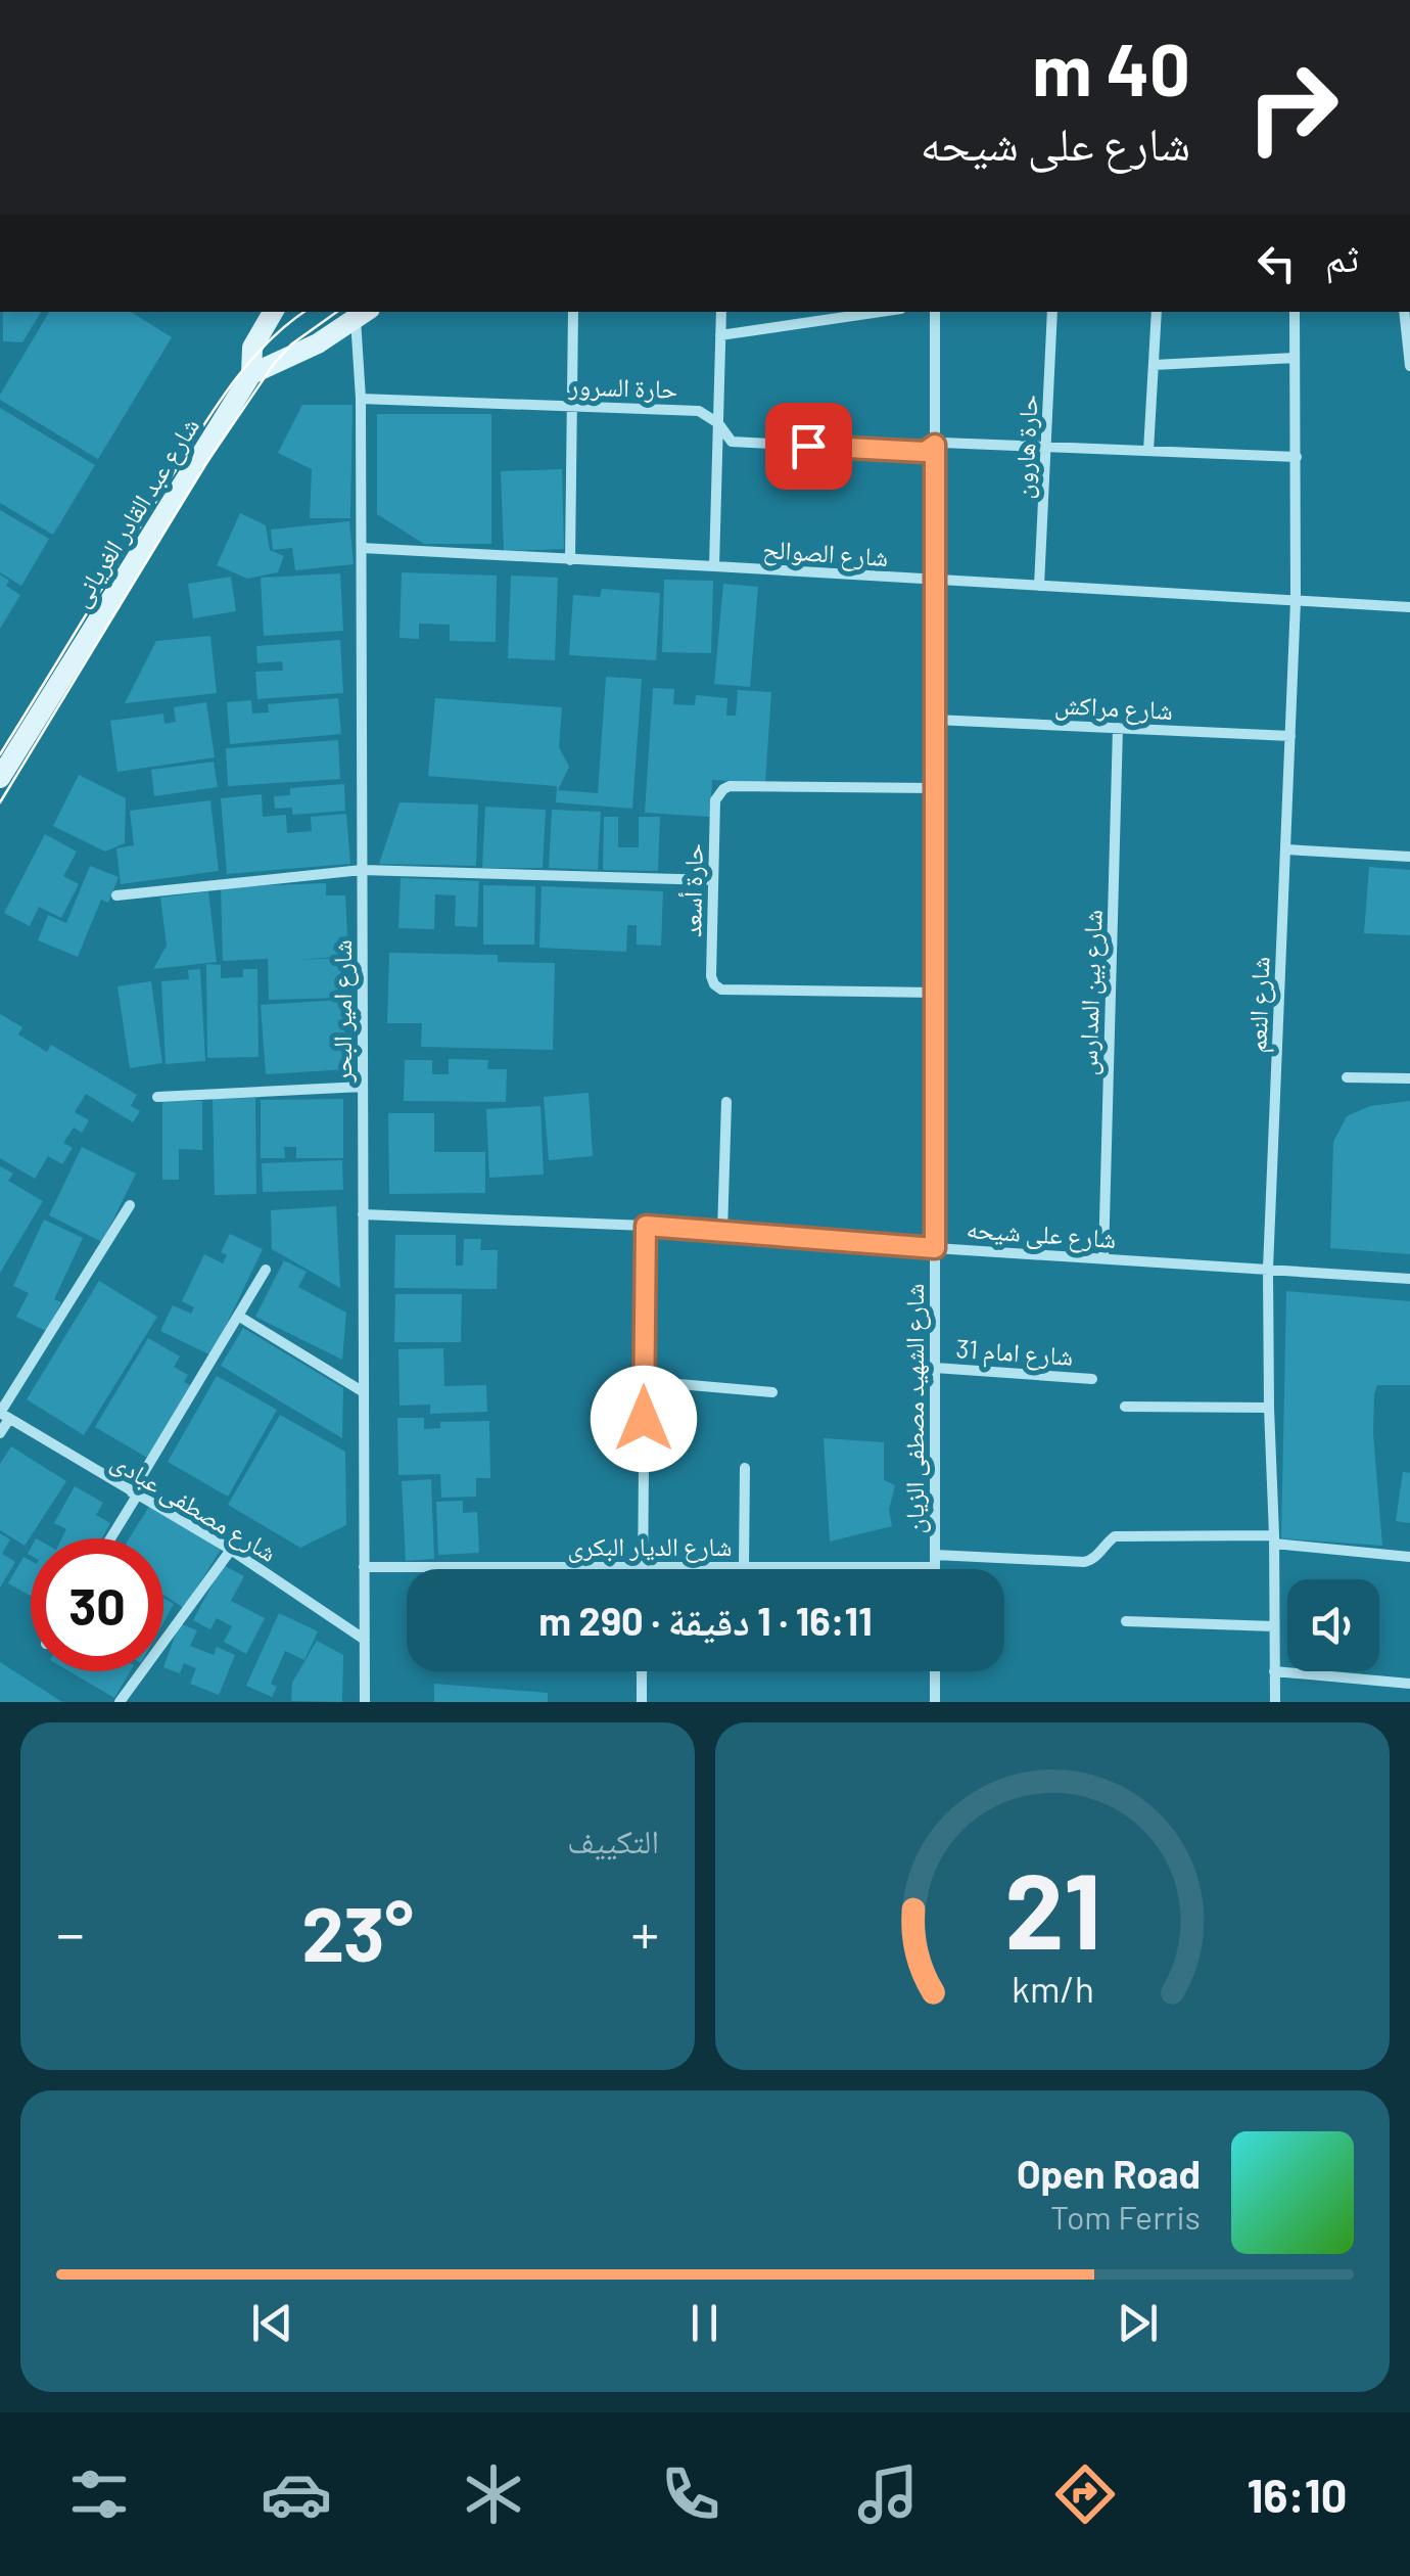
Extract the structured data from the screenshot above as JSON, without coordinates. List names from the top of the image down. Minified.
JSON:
{"streets":{"main road":["شارع عبد القادر الغريانى"],"street":["حارة السرور","حارة هارون","شارع الصوالح","شارع مراكش","حارة أسعد","شارع بين المدارس","شارع النعم","شارع امير البحر","شارع على شيحه","شارع امام 31","شارع الشهيد مصطفى الزيان","شارع مصطفى عبادى","شارع الديار البكرى"]},"crossings":[["حارة السرور","حارة هارون"],["حارة السرور","شارع النعم"],["حارة السرور","شارع امير البحر"],["حارة السرور","شارع الشهيد مصطفى الزيان"],["حارة هارون","شارع الصوالح"],["شارع الصوالح","شارع النعم"],["شارع الصوالح","شارع امير البحر"],["شارع الصوالح","شارع الشهيد مصطفى الزيان"],["شارع مراكش","شارع بين المدارس"],["شارع مراكش","شارع النعم"],["شارع مراكش","شارع الشهيد مصطفى الزيان"],["حارة أسعد","شارع الشهيد مصطفى الزيان"],["شارع بين المدارس","شارع على شيحه"],["شارع النعم","شارع على شيحه"],["شارع النعم","شارع الديار البكرى"],["شارع امير البحر","شارع على شيحه"],["شارع امير البحر","شارع مصطفى عبادى"],["شارع امير البحر","شارع الديار البكرى"],["شارع على شيحه","شارع الشهيد مصطفى الزيان"],["شارع امام 31","شارع الشهيد مصطفى الزيان"],["شارع الشهيد مصطفى الزيان","شارع الديار البكرى"]],"page":{"turn":["40 m","شارع على شيحه"],"then":"ثم","limit":"30","trip":"16:11 · 1 دقيقة · 290 m","tile":"التكييف","heat":["−","23°","+"],"song":["Open Road","Tom Ferris"],"tabs":"16:10","gauge":["21","km/h"]}}
